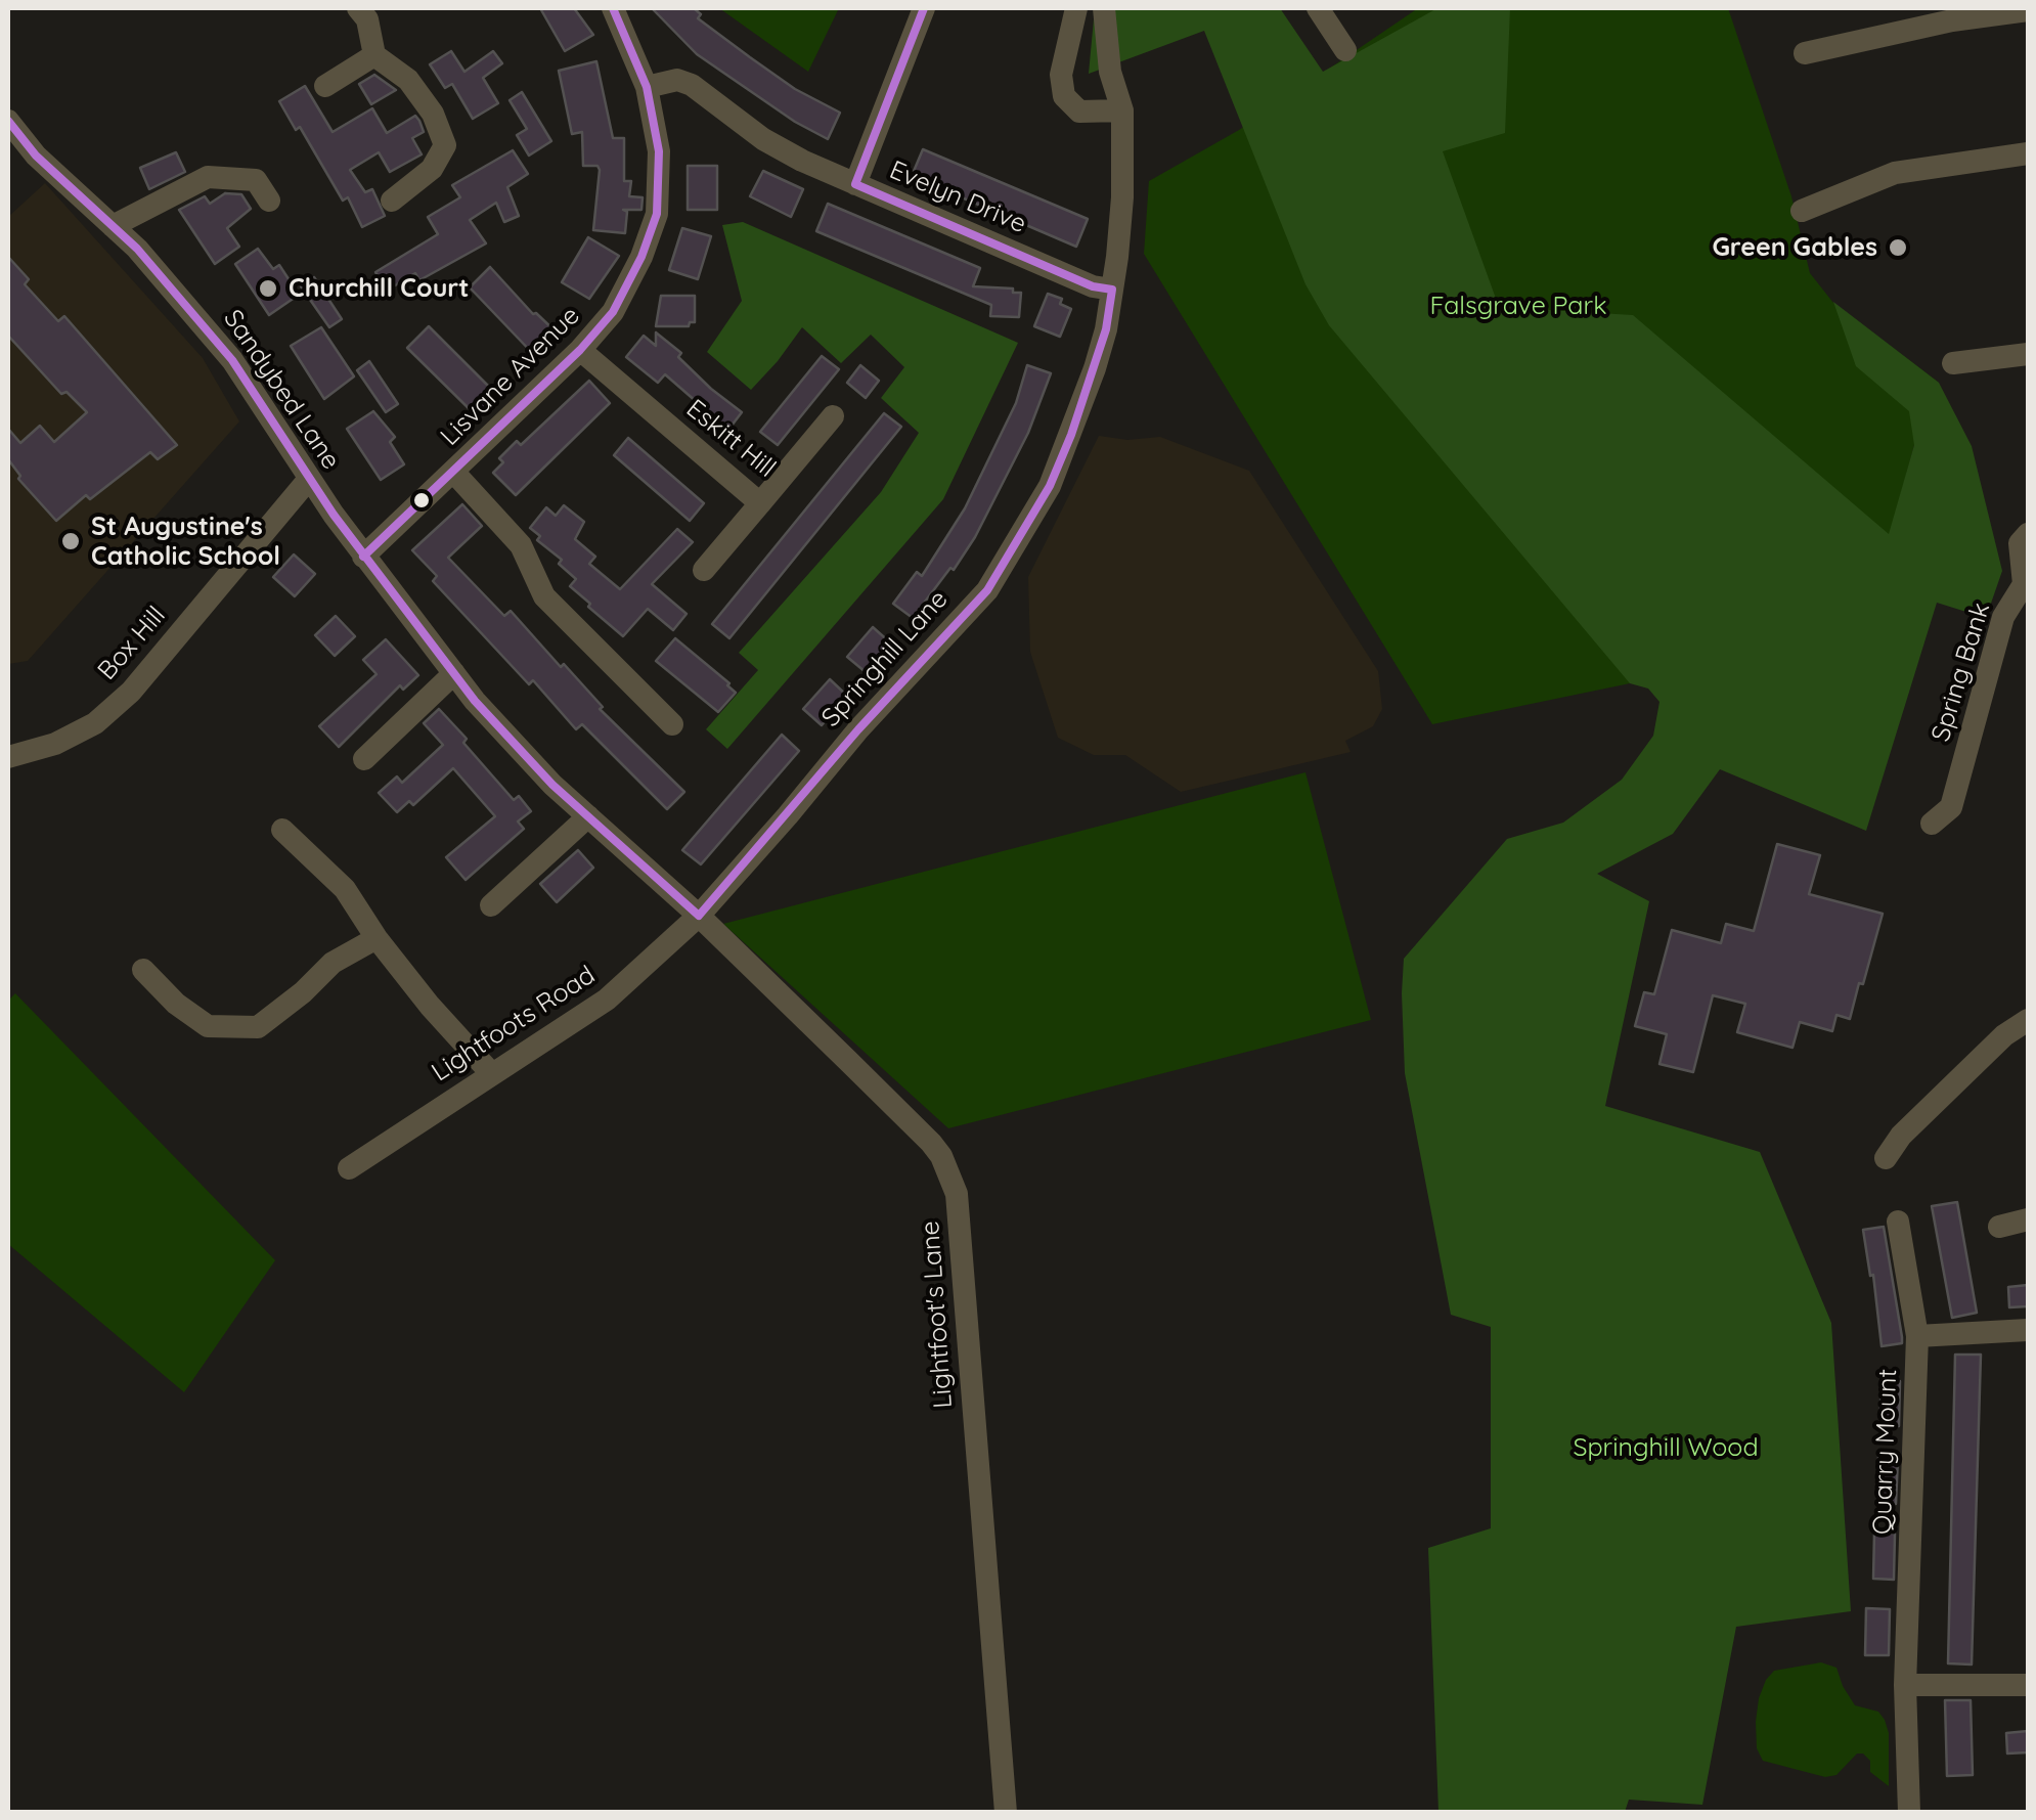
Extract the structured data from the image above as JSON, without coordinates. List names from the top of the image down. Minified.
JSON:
{"streets":{"street":["Evelyn Drive","Lisvane Avenue","Sandybed Lane","Eskitt Hill","Box Hill","Springhill Lane","Spring Bank","Lightfoots Road","Lightfoot's Lane","Quarry Mount"]},"crossings":[["Evelyn Drive","Lisvane Avenue"],["Evelyn Drive","Springhill Lane"],["Lisvane Avenue","Sandybed Lane"],["Lisvane Avenue","Eskitt Hill"],["Sandybed Lane","Box Hill"],["Springhill Lane","Lightfoots Road"],["Springhill Lane","Lightfoot's Lane"],["Lightfoots Road","Lightfoot's Lane"]],"parks":["Falsgrave Park","Springhill Wood"],"places":["Green Gables","Churchill Court","St Augustine's Catholic School"]}
